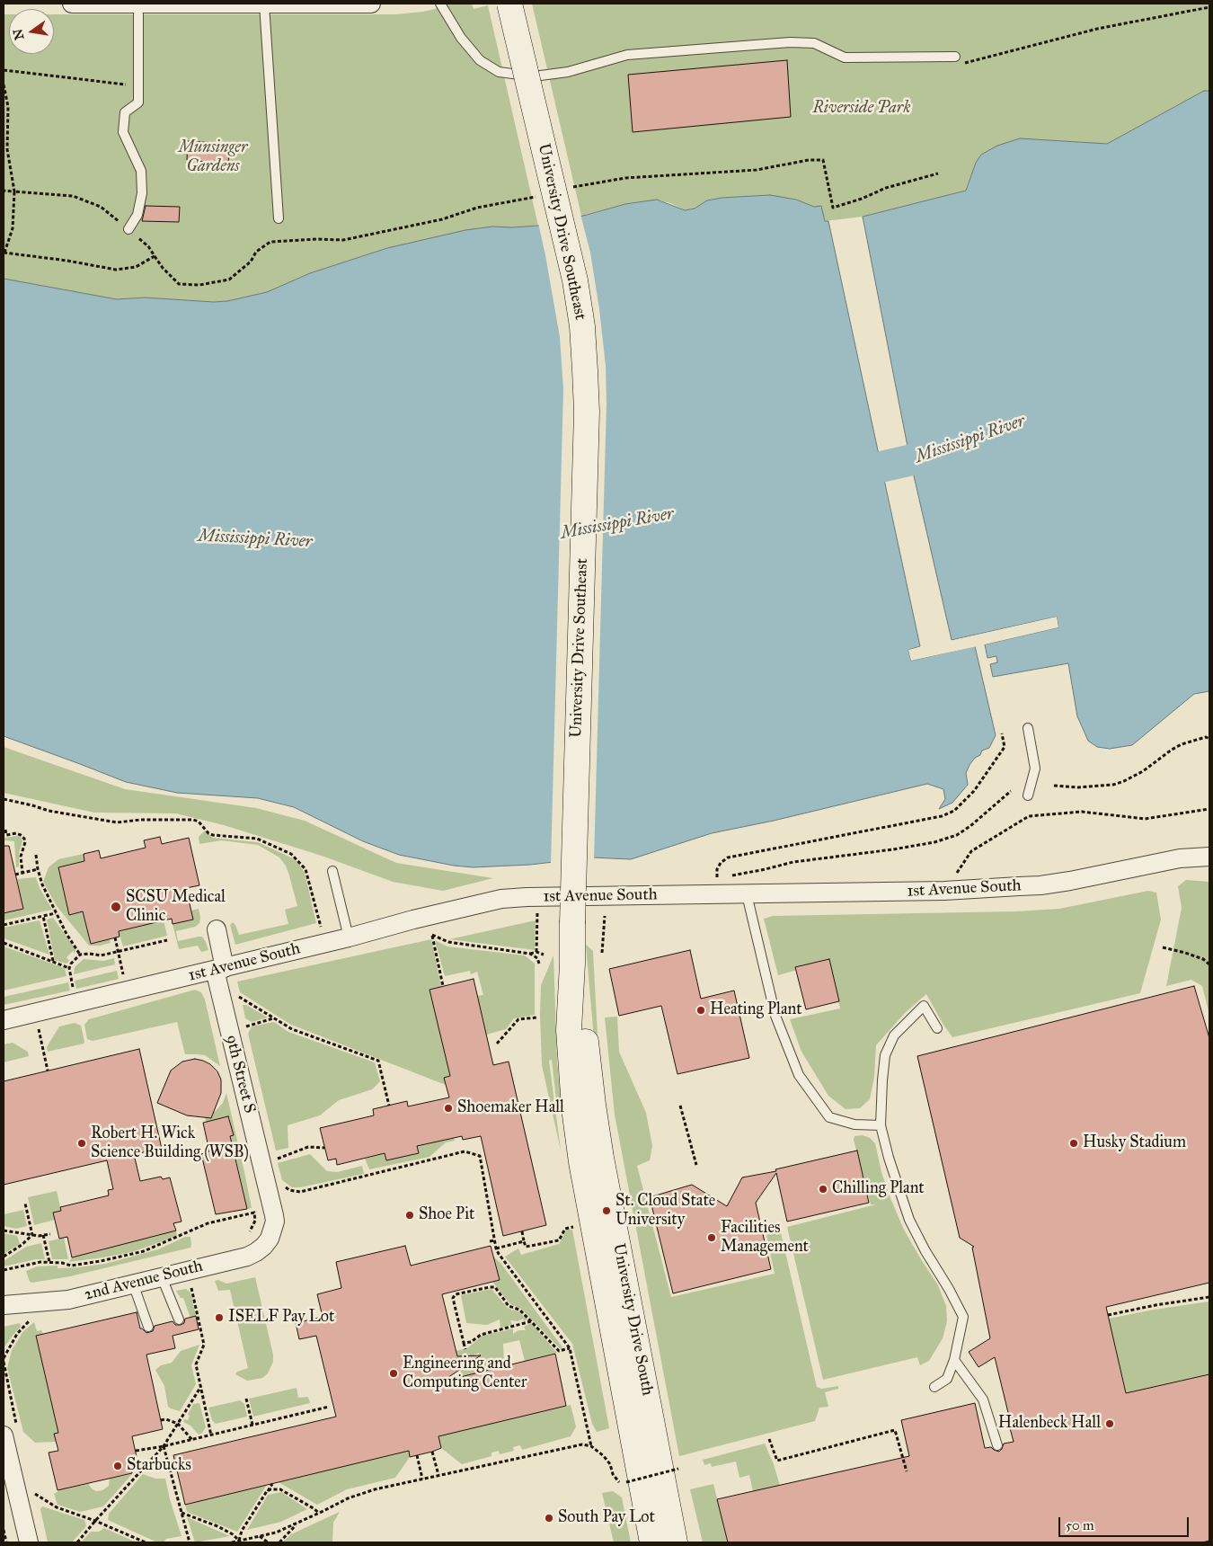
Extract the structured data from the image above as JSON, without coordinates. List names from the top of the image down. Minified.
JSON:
{"streets":{"street":["University Drive Southeast","1st Avenue South","9th Street S","2nd Avenue South","University Drive South"]},"crossings":[["University Drive Southeast","University Drive South"],["1st Avenue South","9th Street S"],["9th Street S","2nd Avenue South"]],"water":["Mississippi River"],"parks":["Riverside Park","Munsinger Gardens"],"places":["SCSU Medical Clinic","Heating Plant","Shoemaker Hall","Robert H. Wick Science Building (WSB)","Husky Stadium","Chilling Plant","St. Cloud State University","Shoe Pit","Facilities Management","ISELF Pay Lot","Engineering and Computing Center","Halenbeck Hall","Starbucks","South Pay Lot"],"scale_bar":"50 m","north":"left"}
